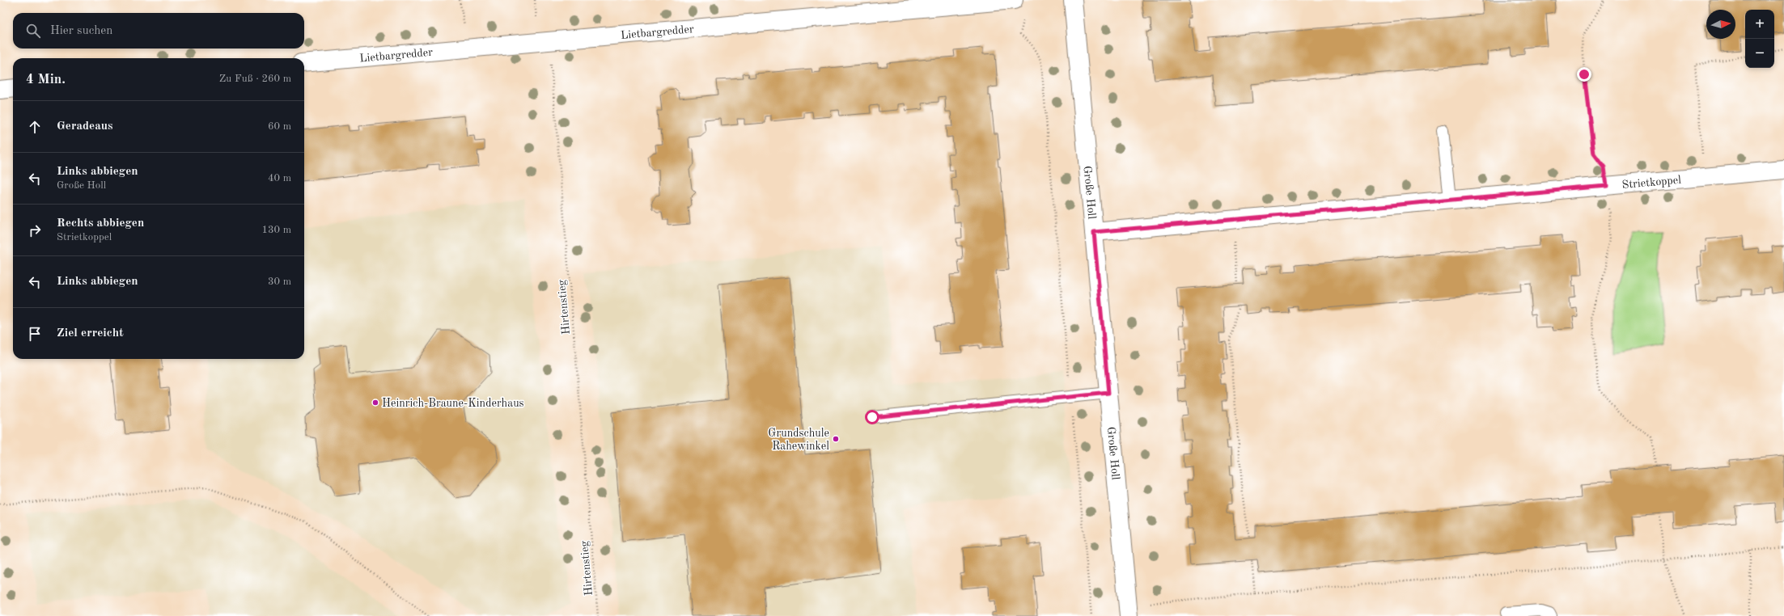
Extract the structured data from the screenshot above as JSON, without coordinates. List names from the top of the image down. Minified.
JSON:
{"streets":{"street":["Lietbargredder","Strietkoppel","Große Holl"],"path":["Hirtenstieg"]},"crossings":[["Lietbargredder","Hirtenstieg"],["Strietkoppel","Große Holl"]],"places":["Heinrich-Braune-Kinderhaus","Grundschule Rahewinkel"],"north":"right","page":{"map_buttons":["+","−"],"search":"Hier suchen","heading":["4 Min.","Zu Fuß · 260 m"],"list":[["Geradeaus","60 m"],["Links abbiegen","Große Holl","40 m"],["Rechts abbiegen","Strietkoppel","130 m"],["Links abbiegen","30 m"],"Ziel erreicht"]}}
